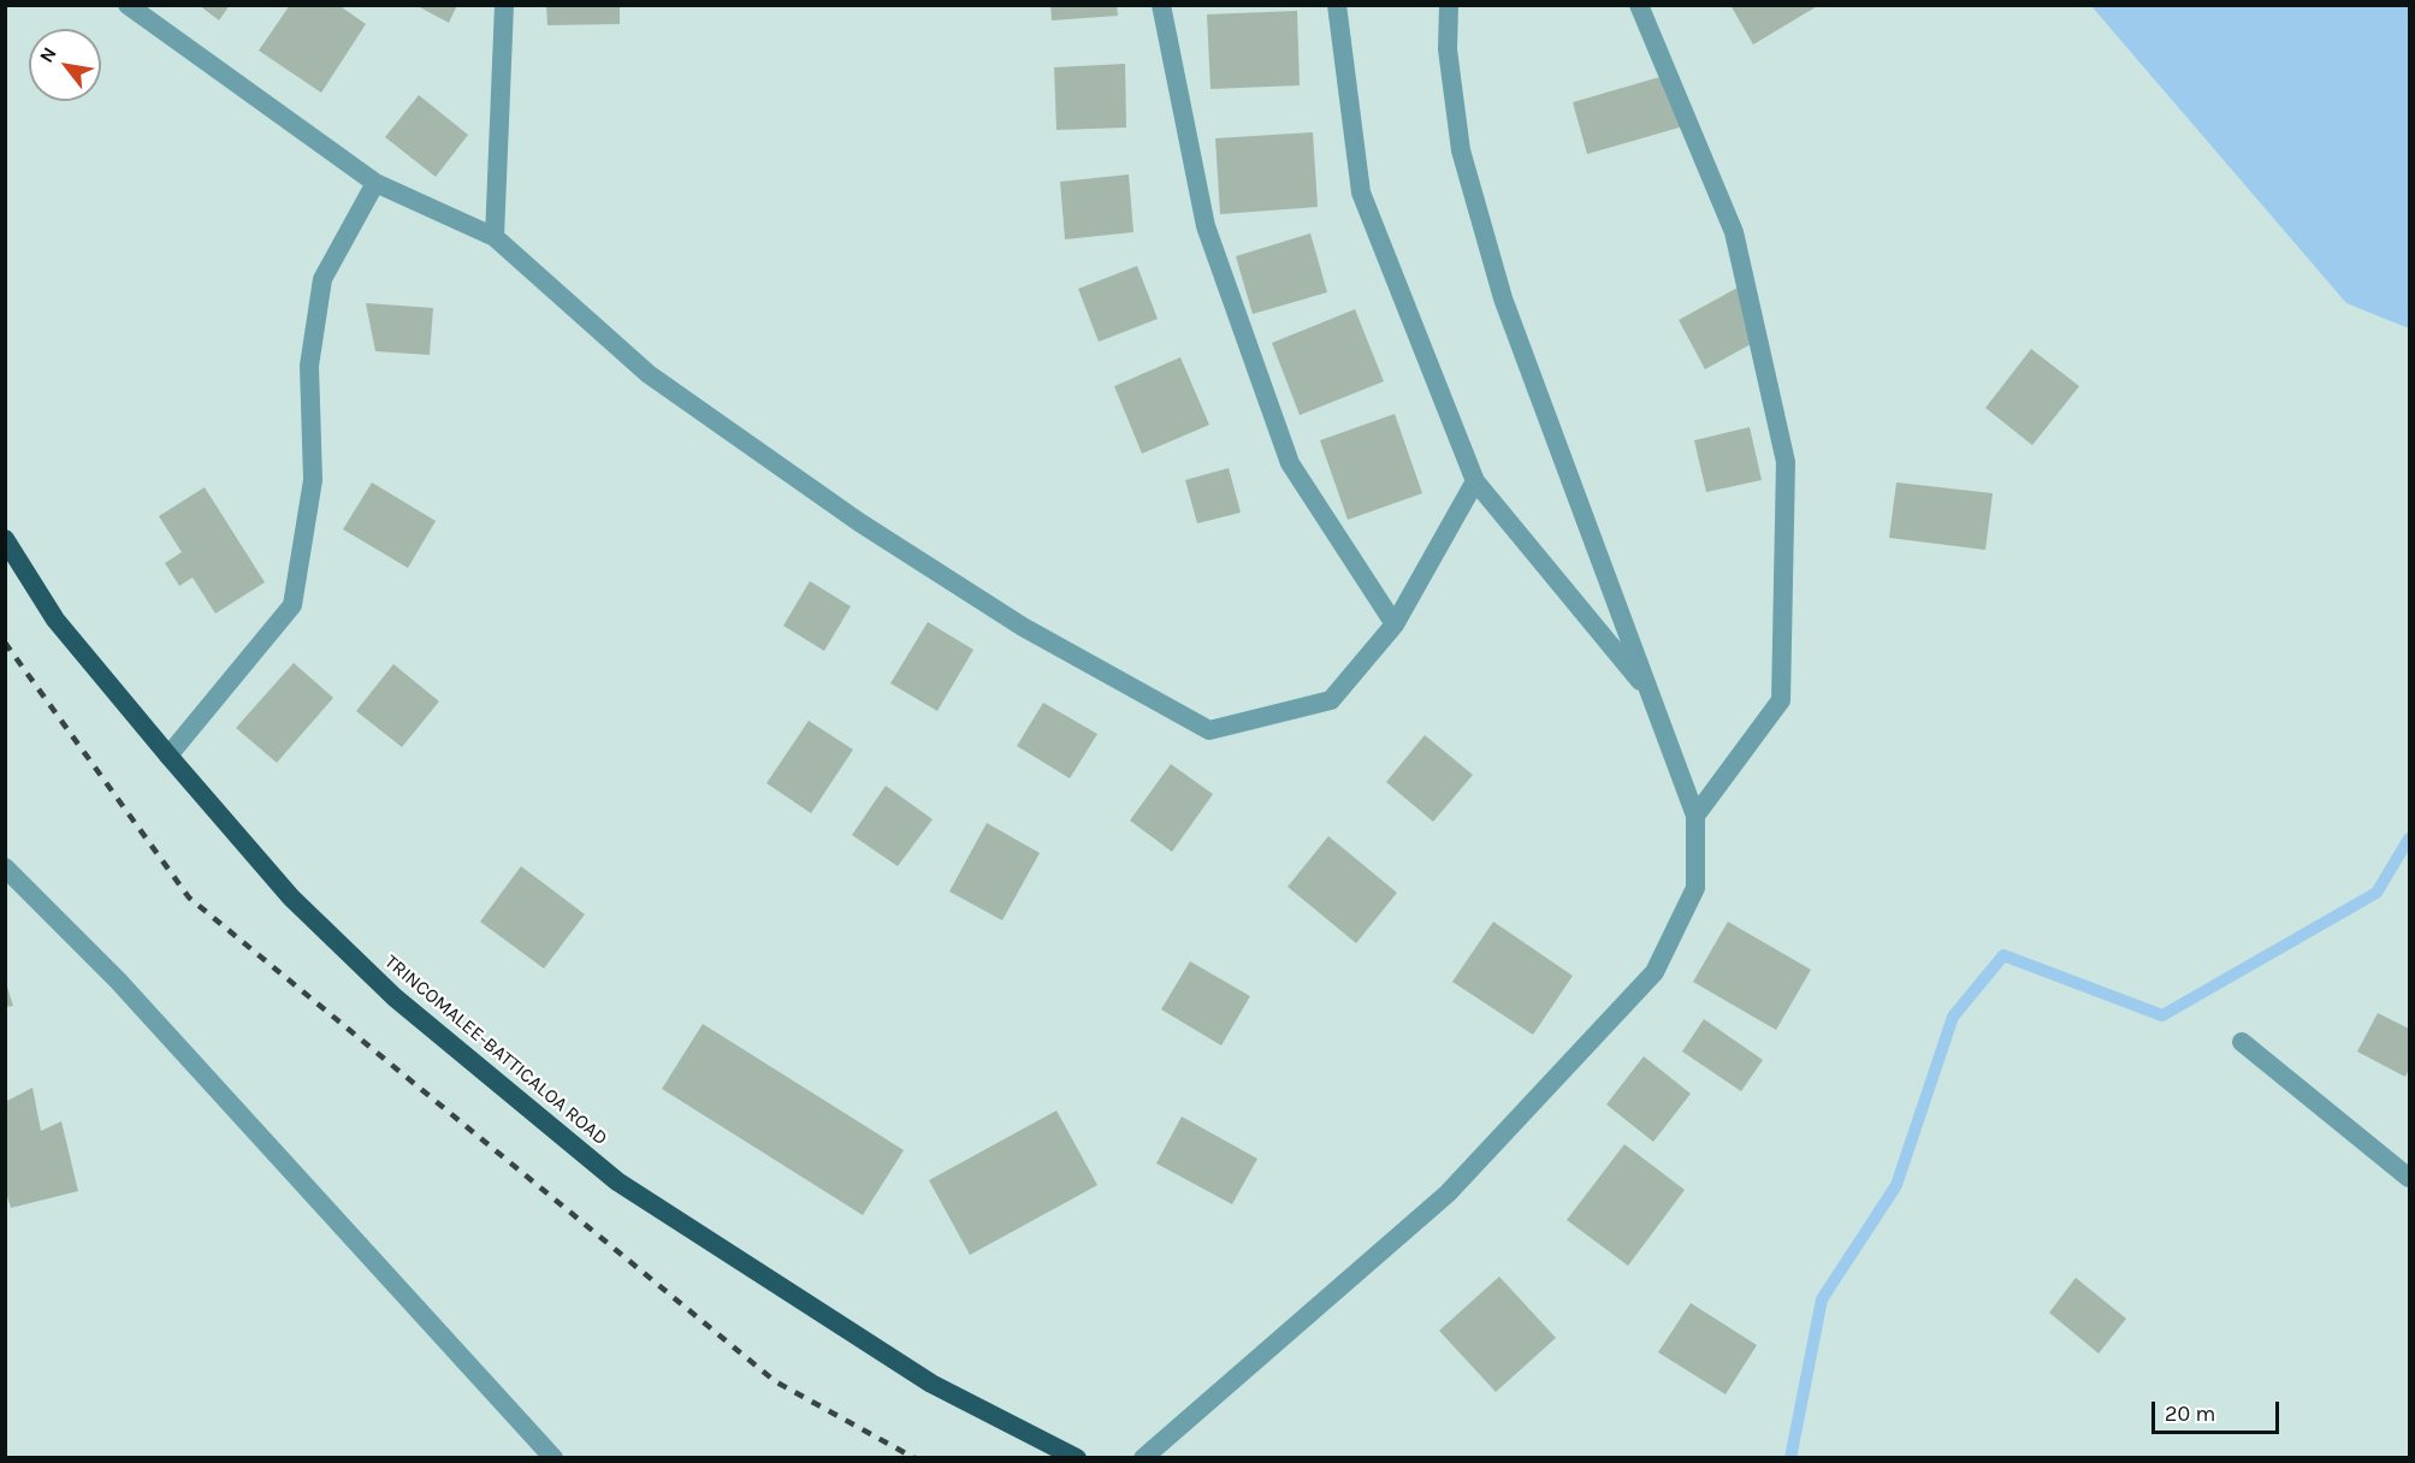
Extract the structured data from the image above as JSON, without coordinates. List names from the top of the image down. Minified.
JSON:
{"streets":{"highway":["TRINCOMALEE-BATTICALOA ROAD"]},"scale_bar":"20 m","north":"top left"}
